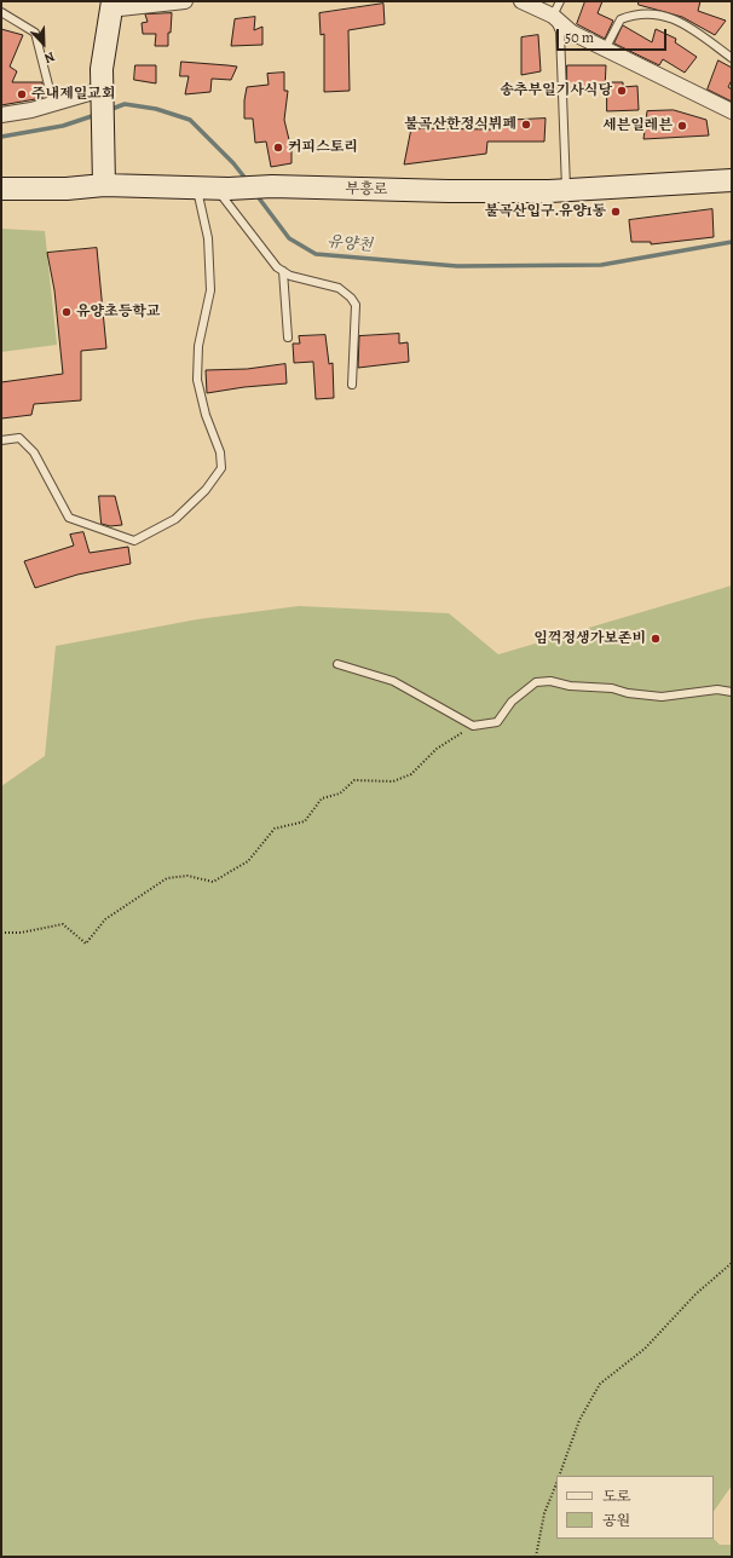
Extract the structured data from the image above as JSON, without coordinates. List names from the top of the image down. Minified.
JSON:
{"streets":{"main road":["부흥로"]},"water":["유양천"],"places":["송추부일기사식당","주내제일교회","불곡산한정식뷔페","세븐일레븐","커피스토리","불곡산입구.유양1동","유양초등학교","임꺽정생가보존비"],"legend":["도로","공원"],"scale_bar":"50 m","north":"bottom right"}
